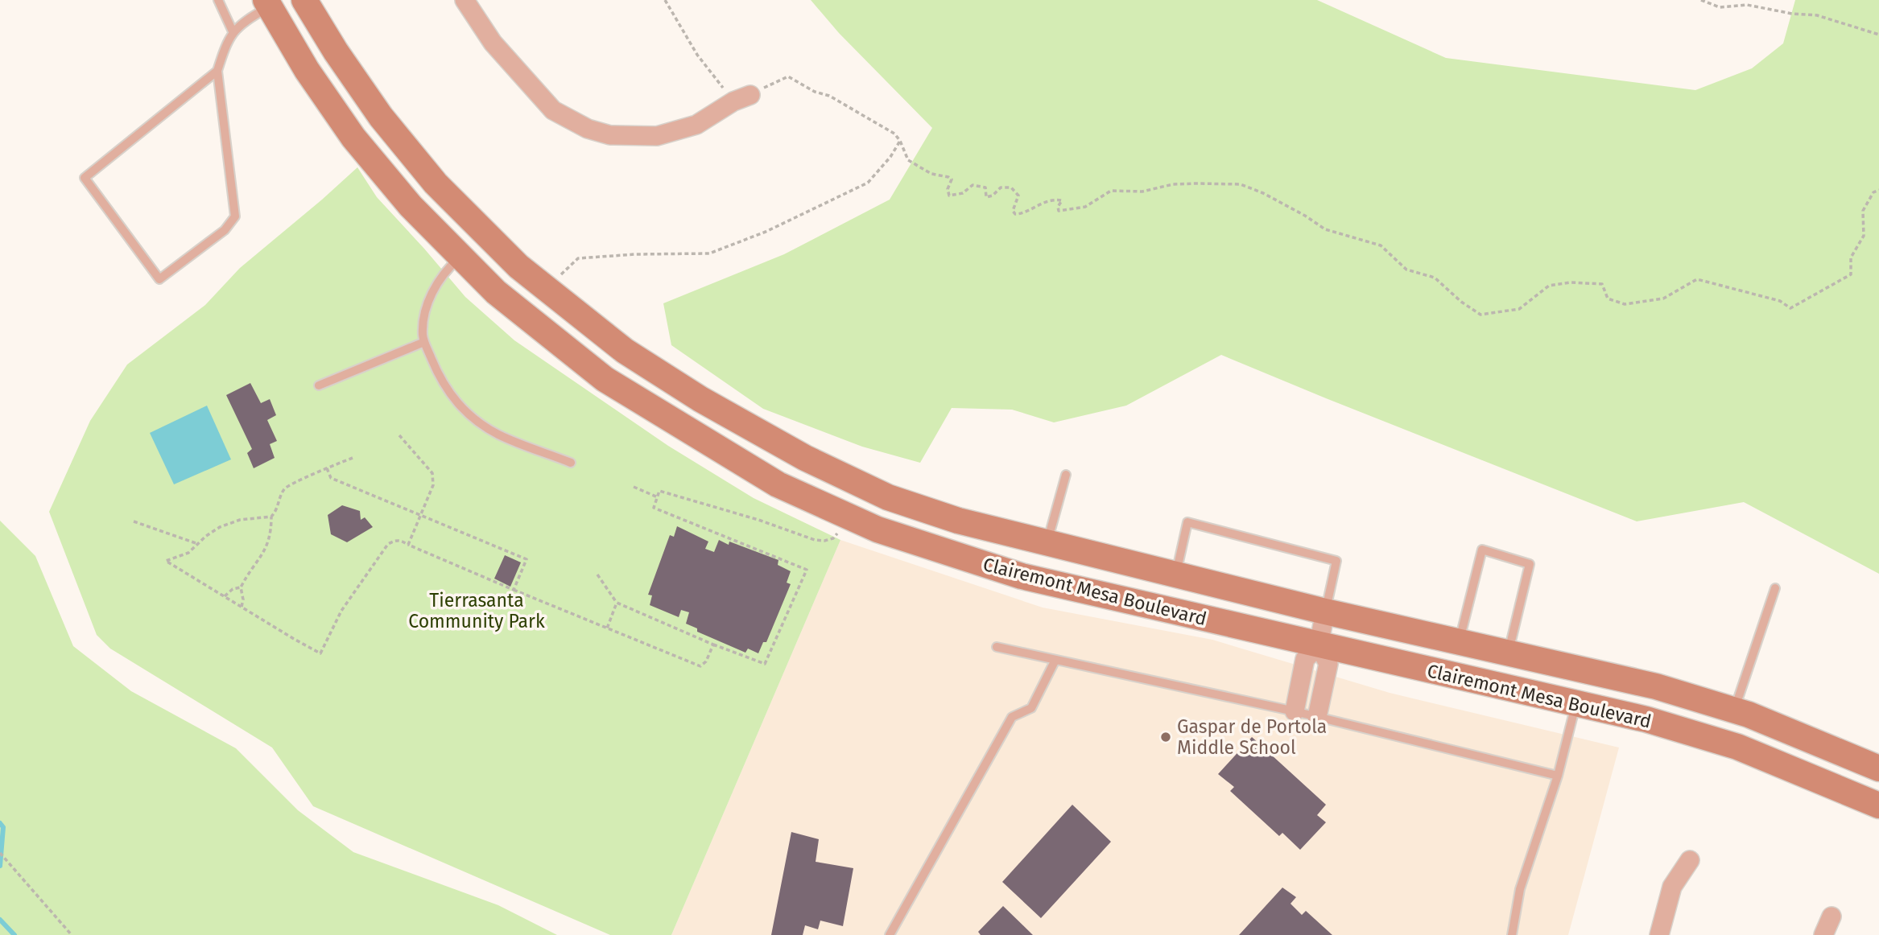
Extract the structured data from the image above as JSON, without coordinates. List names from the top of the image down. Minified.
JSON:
{"streets":{"main road":["Clairemont Mesa Boulevard"]},"parks":["Tierrasanta Community Park"],"places":["Gaspar de Portola Middle School"]}
